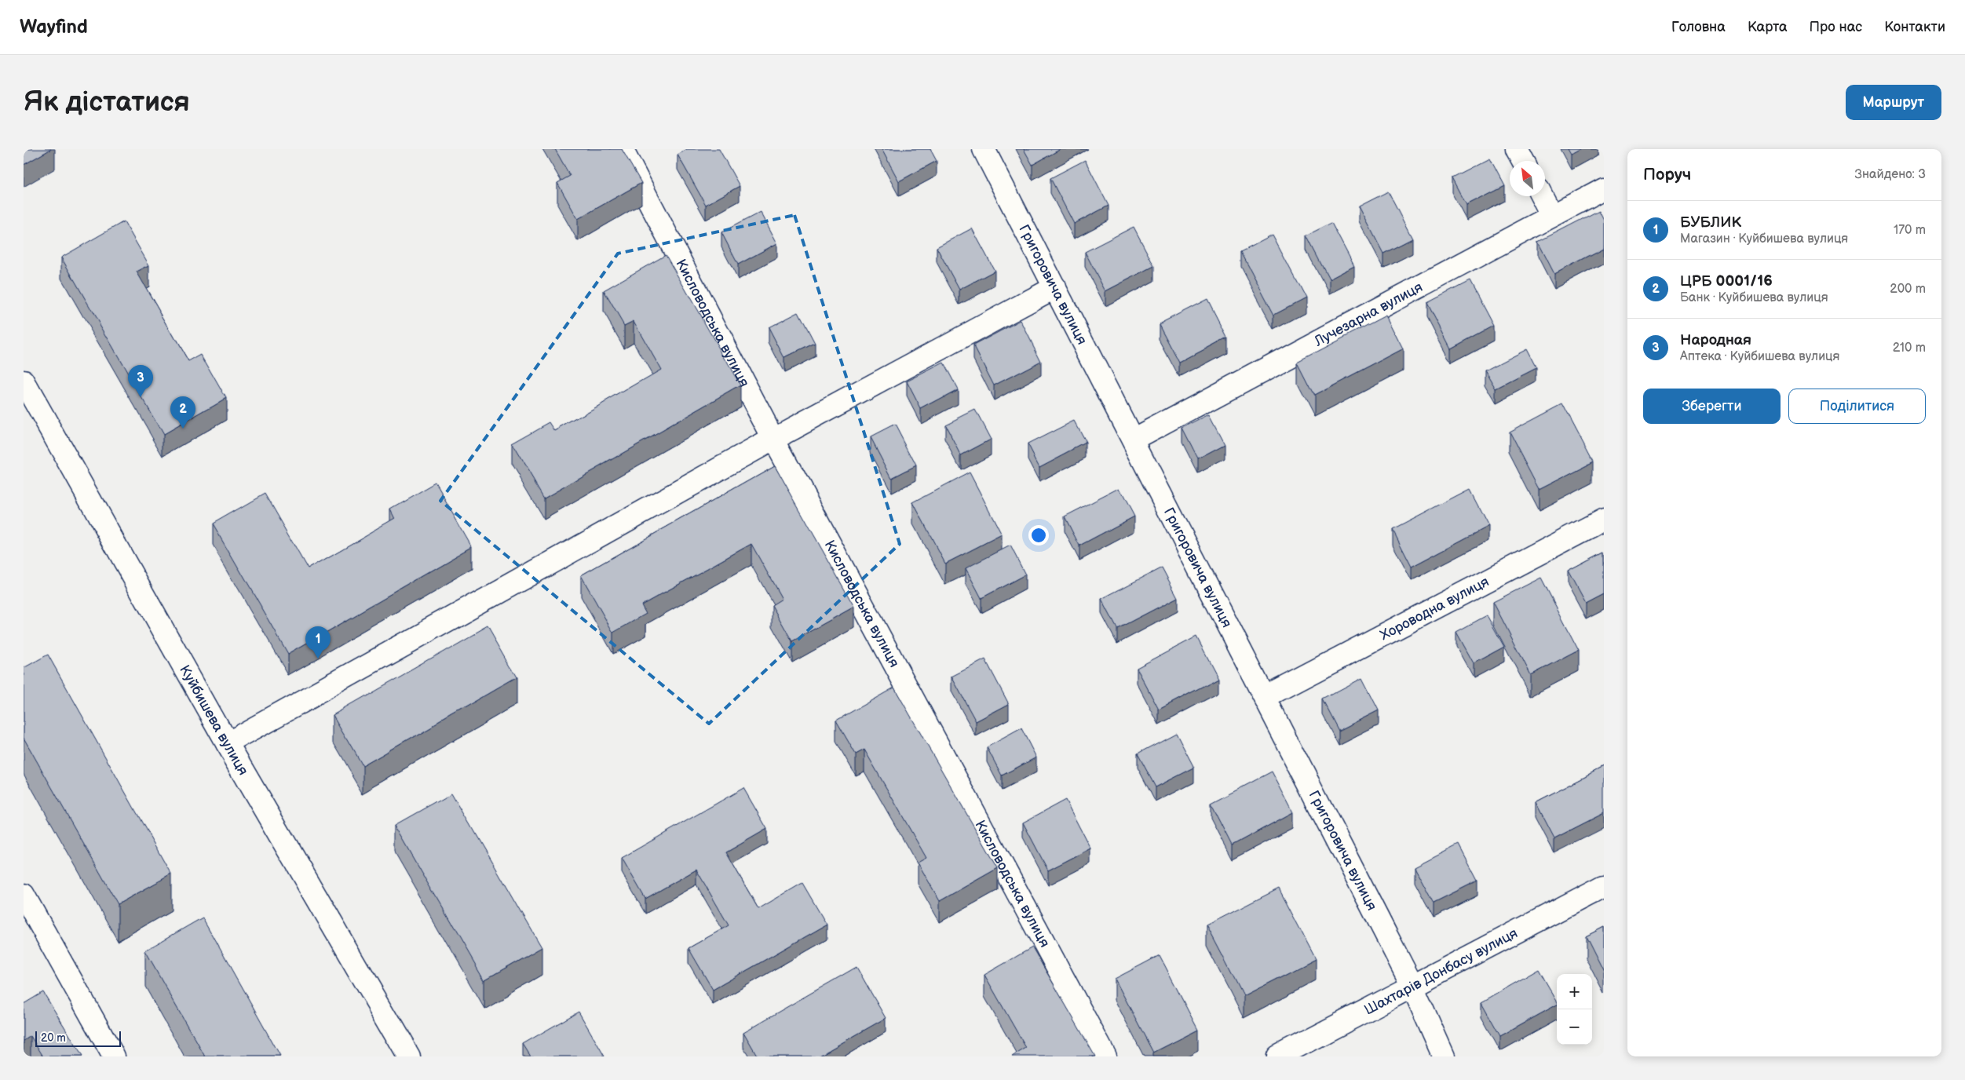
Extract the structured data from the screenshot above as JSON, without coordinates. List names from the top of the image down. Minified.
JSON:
{"streets":{"street":["Григоровича вулиця","Лучезарна вулиця","Кисловодська вулиця","Хороводна вулиця","Куйбишева вулиця","Шахтарів Донбасу вулиця"]},"crossings":[["Григоровича вулиця","Лучезарна вулиця"],["Григоровича вулиця","Хороводна вулиця"],["Григоровича вулиця","Шахтарів Донбасу вулиця"]],"scale_bar":"20 m","north":"top left","page":{"header":"Wayfind","nav":["Головна","Карта","Про нас","Контакти"],"buttons":["Маршрут",["Зберегти","Поділитися"]],"title":"Як дістатися","heading":["Поруч","Знайдено: 3"],"list":[{"mark":"1","name":"БУБЛИК","note":"Магазин · Куйбишева вулиця","value":"170 m"},{"mark":"2","name":"ЦРБ 0001/16","note":"Банк · Куйбишева вулиця","value":"200 m"},{"mark":"3","name":"Народная","note":"Аптека · Куйбишева вулиця","value":"210 m"}],"pins":["3","2","1"],"map_buttons":["+","−"],"scale":"20 m"}}
